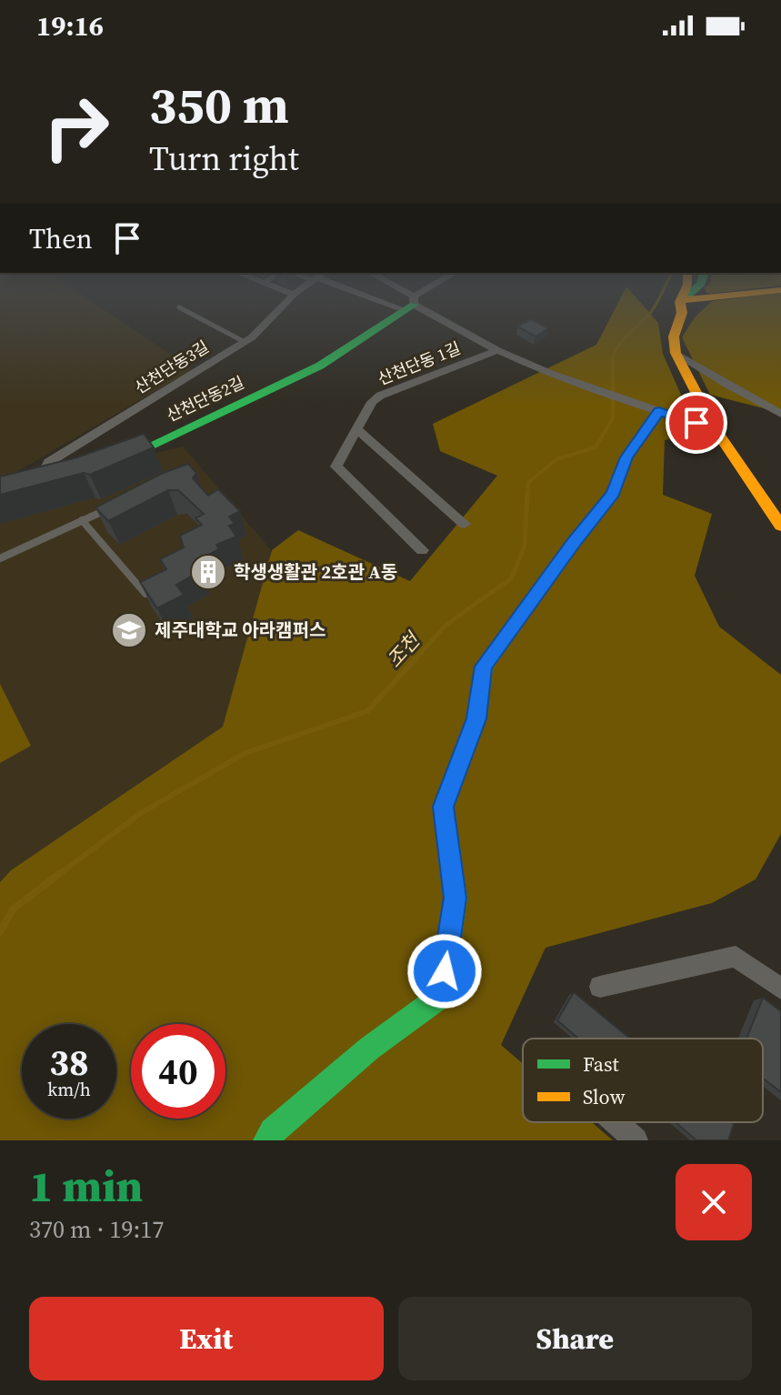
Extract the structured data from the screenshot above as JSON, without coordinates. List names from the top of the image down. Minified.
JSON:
{"streets":{"street":["산천단동 1길","산천단동3길","산천단동2길"]},"water":["조천"],"places":{"building":["학생생활관 2호관 A동"],"school or university":["제주대학교 아라캠퍼스"]},"legend":["Fast","Slow"],"page":{"status":"19:16","turn":["350 m","Turn right"],"then":"Then","speed":"38 km/h","limit":"40","heading":["1 min","370 m · 19:17"],"buttons":["Exit","Share"]}}
